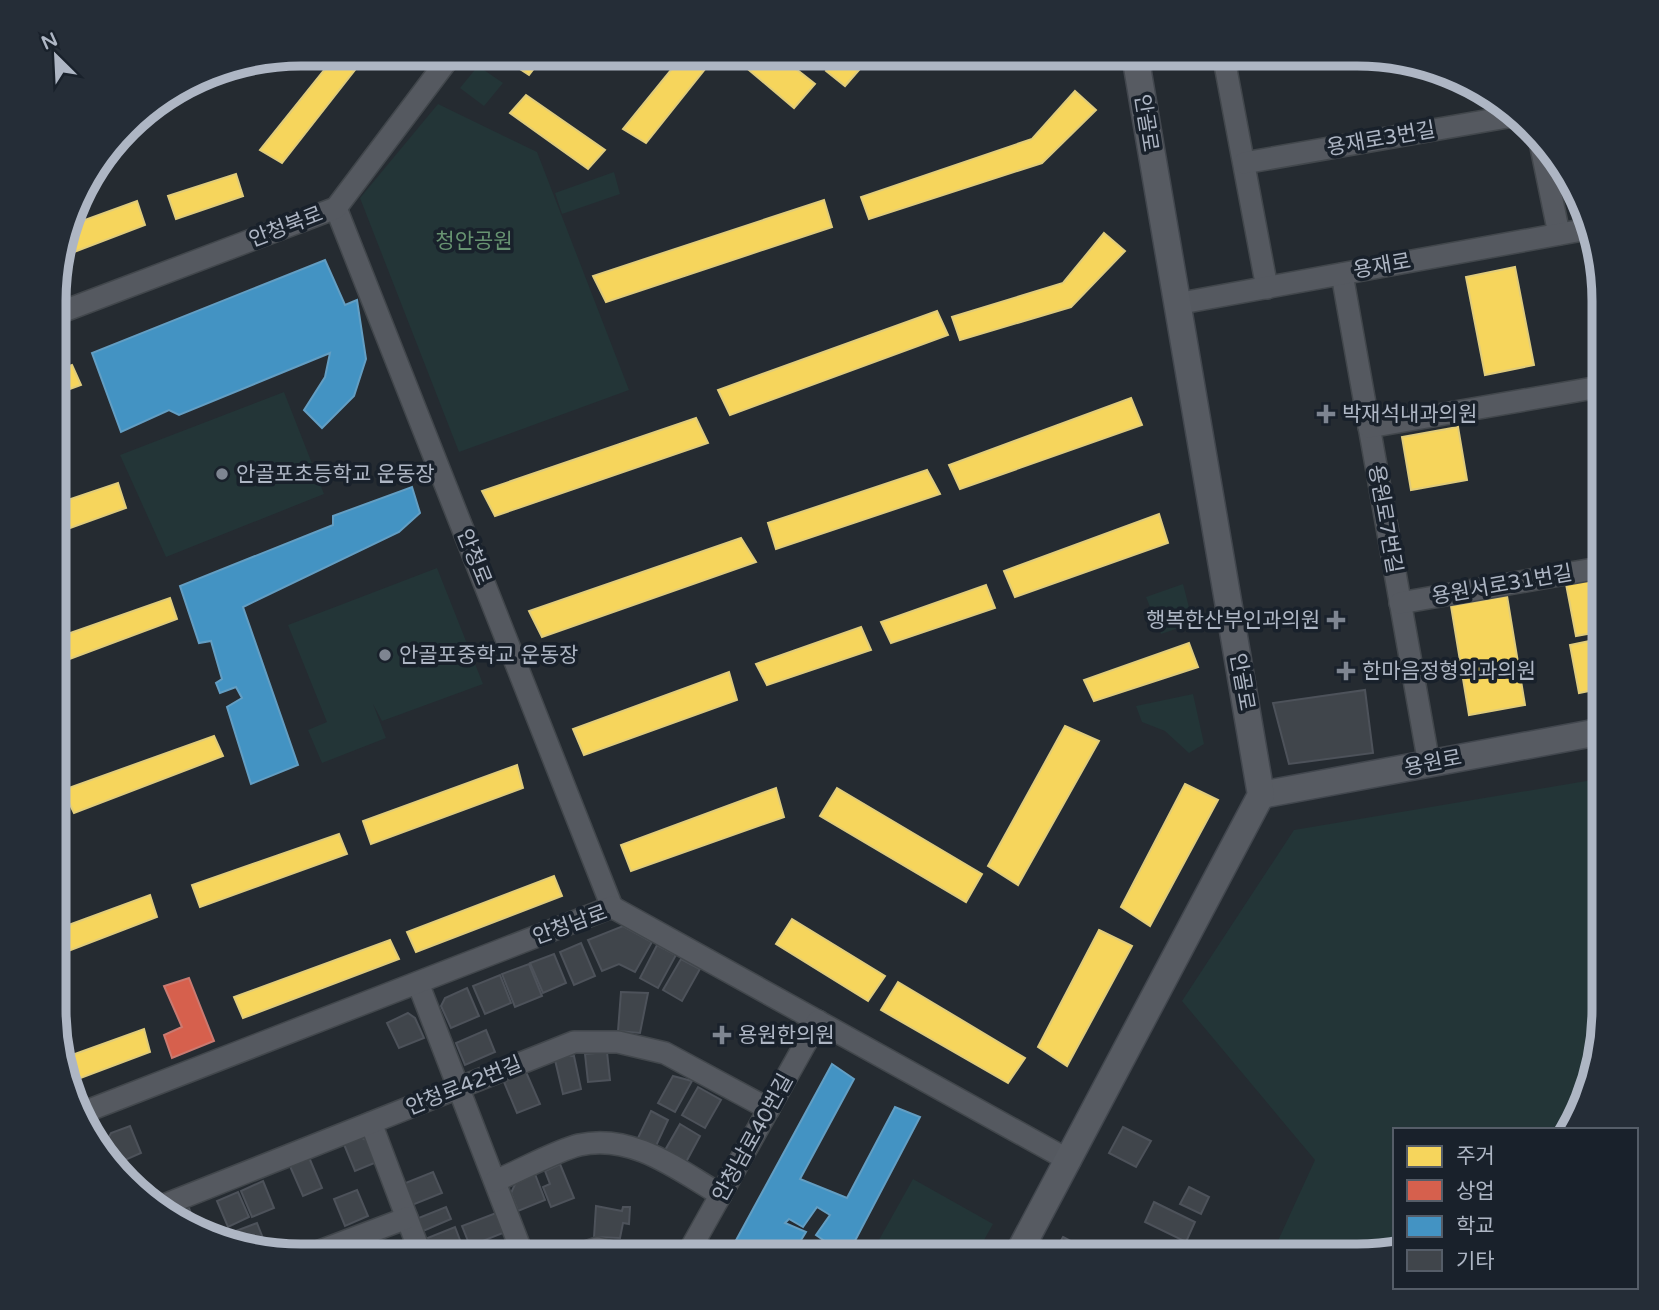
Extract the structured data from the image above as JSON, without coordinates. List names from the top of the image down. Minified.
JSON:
{"streets":{"main road":["안골로","용원로"],"street":["용재로3번길","안청북로","용재로","용원로7번길","안청로","용원서로31번길","안청남로","안청로42번길","안청남로40번길"]},"crossings":[["안골로","용재로"],["안골로","용원로"],["안청북로","안청로"],["용재로","용원로7번길"],["용원로7번길","용원서로31번길"],["용원로7번길","용원로"],["안청로","안청남로"],["안청남로","안청남로40번길"],["안청로42번길","안청남로40번길"]],"parks":["청안공원"],"places":{"health":["박재석내과의원","행복한산부인과의원","한마음정형외과의원","용원한의원"],"other":["안골포초등학교 운동장","안골포중학교 운동장"]},"legend":["주거","상업","학교","기타"],"north":"top left"}
